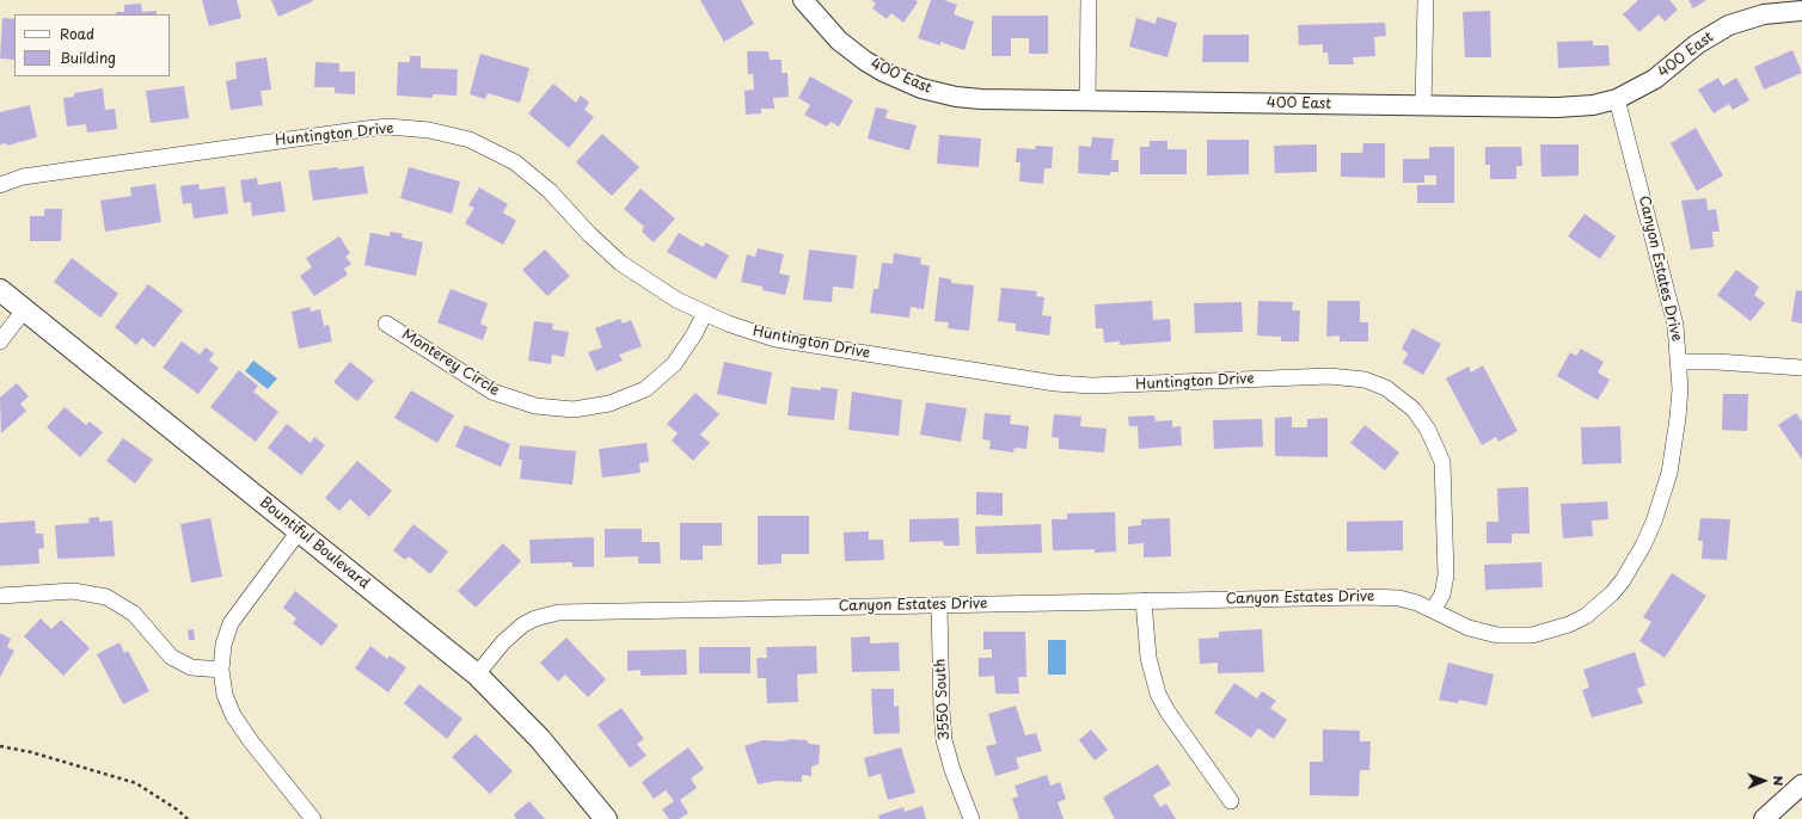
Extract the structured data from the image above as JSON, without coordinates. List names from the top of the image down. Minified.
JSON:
{"streets":{"main road":["Bountiful Boulevard"],"street":["400 East","Huntington Drive","Canyon Estates Drive","Monterey Circle","3550 South"]},"crossings":[["400 East","Canyon Estates Drive"],["Huntington Drive","Canyon Estates Drive"],["Huntington Drive","Monterey Circle"],["Canyon Estates Drive","Bountiful Boulevard"],["Canyon Estates Drive","3550 South"]],"legend":["Road","Building"],"north":"right"}
